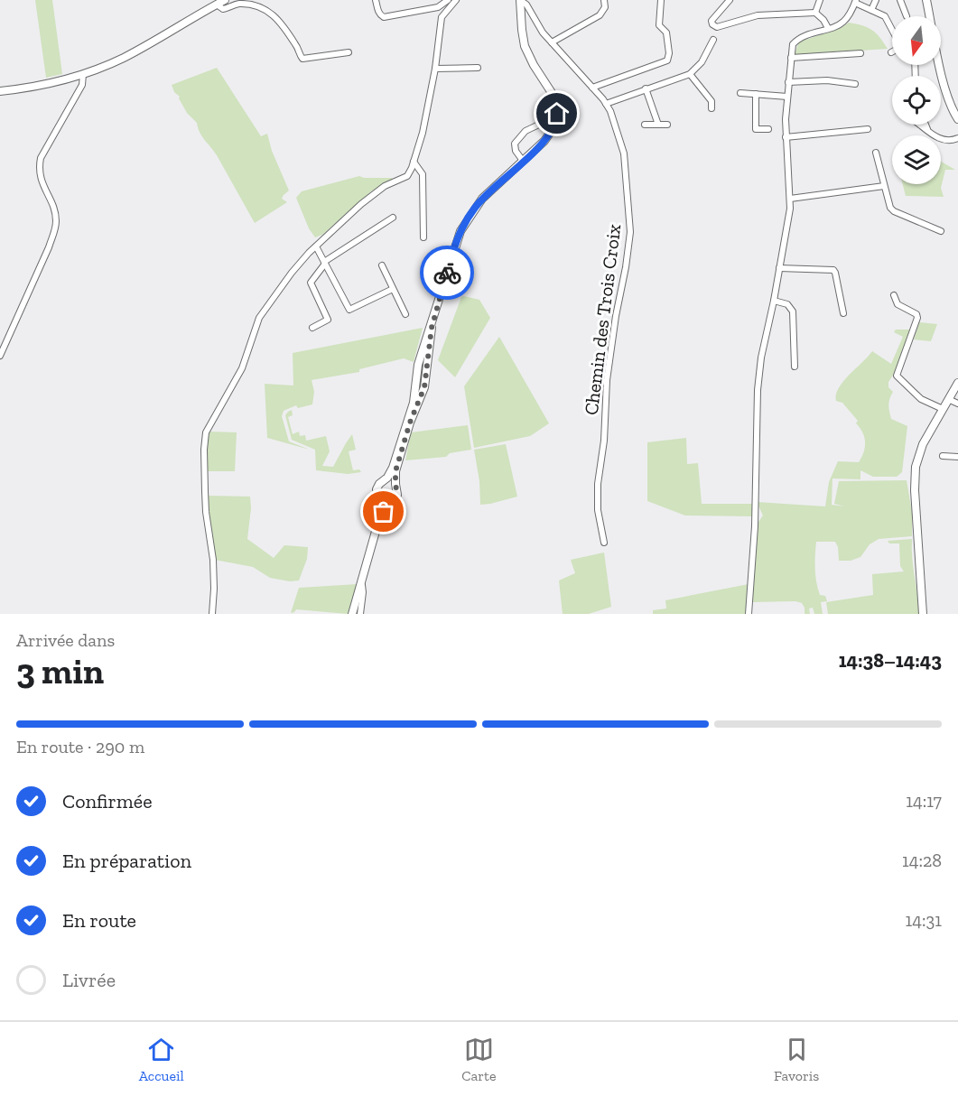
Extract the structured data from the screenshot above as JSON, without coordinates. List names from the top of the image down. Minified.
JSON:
{"streets":{"street":["Chemin des Trois Croix"]},"north":"bottom","page":{"heading":["3 min","Arrivée dans","14:38–14:43"],"bar":"En route · 290 m","list":[["Confirmée","14:17"],["En préparation","14:28"],["En route","14:31"],"Livrée"],"tabs":["Accueil","Carte","Favoris"]}}
